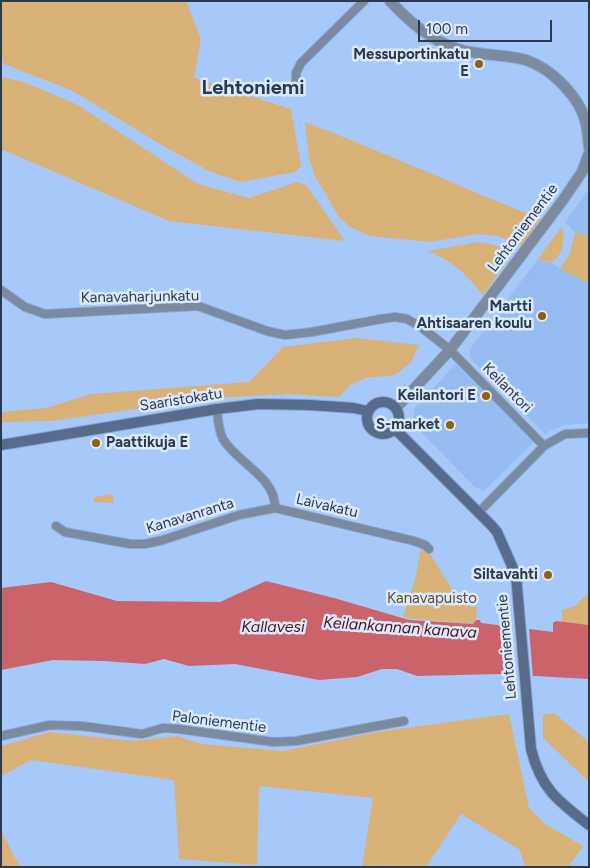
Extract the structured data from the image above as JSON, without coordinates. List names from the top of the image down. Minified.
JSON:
{"streets":{"main road":["Lehtoniementie","Saaristokatu"],"street":["Kanavaharjunkatu","Keilantori","Laivakatu","Kanavanranta","Paloniementie"]},"crossings":[["Lehtoniementie","Kanavaharjunkatu"],["Lehtoniementie","Keilantori"],["Lehtoniementie","Saaristokatu"],["Kanavaharjunkatu","Keilantori"],["Saaristokatu","Laivakatu"],["Laivakatu","Kanavanranta"]],"districts":["Lehtoniemi"],"water":["Kallavesi","Keilankannan kanava"],"parks":["Kanavapuisto"],"places":["Messuportinkatu E","Martti Ahtisaaren koulu","Keilantori E","S-market","Paattikuja E","Siltavahti"],"scale_bar":"100 m"}
